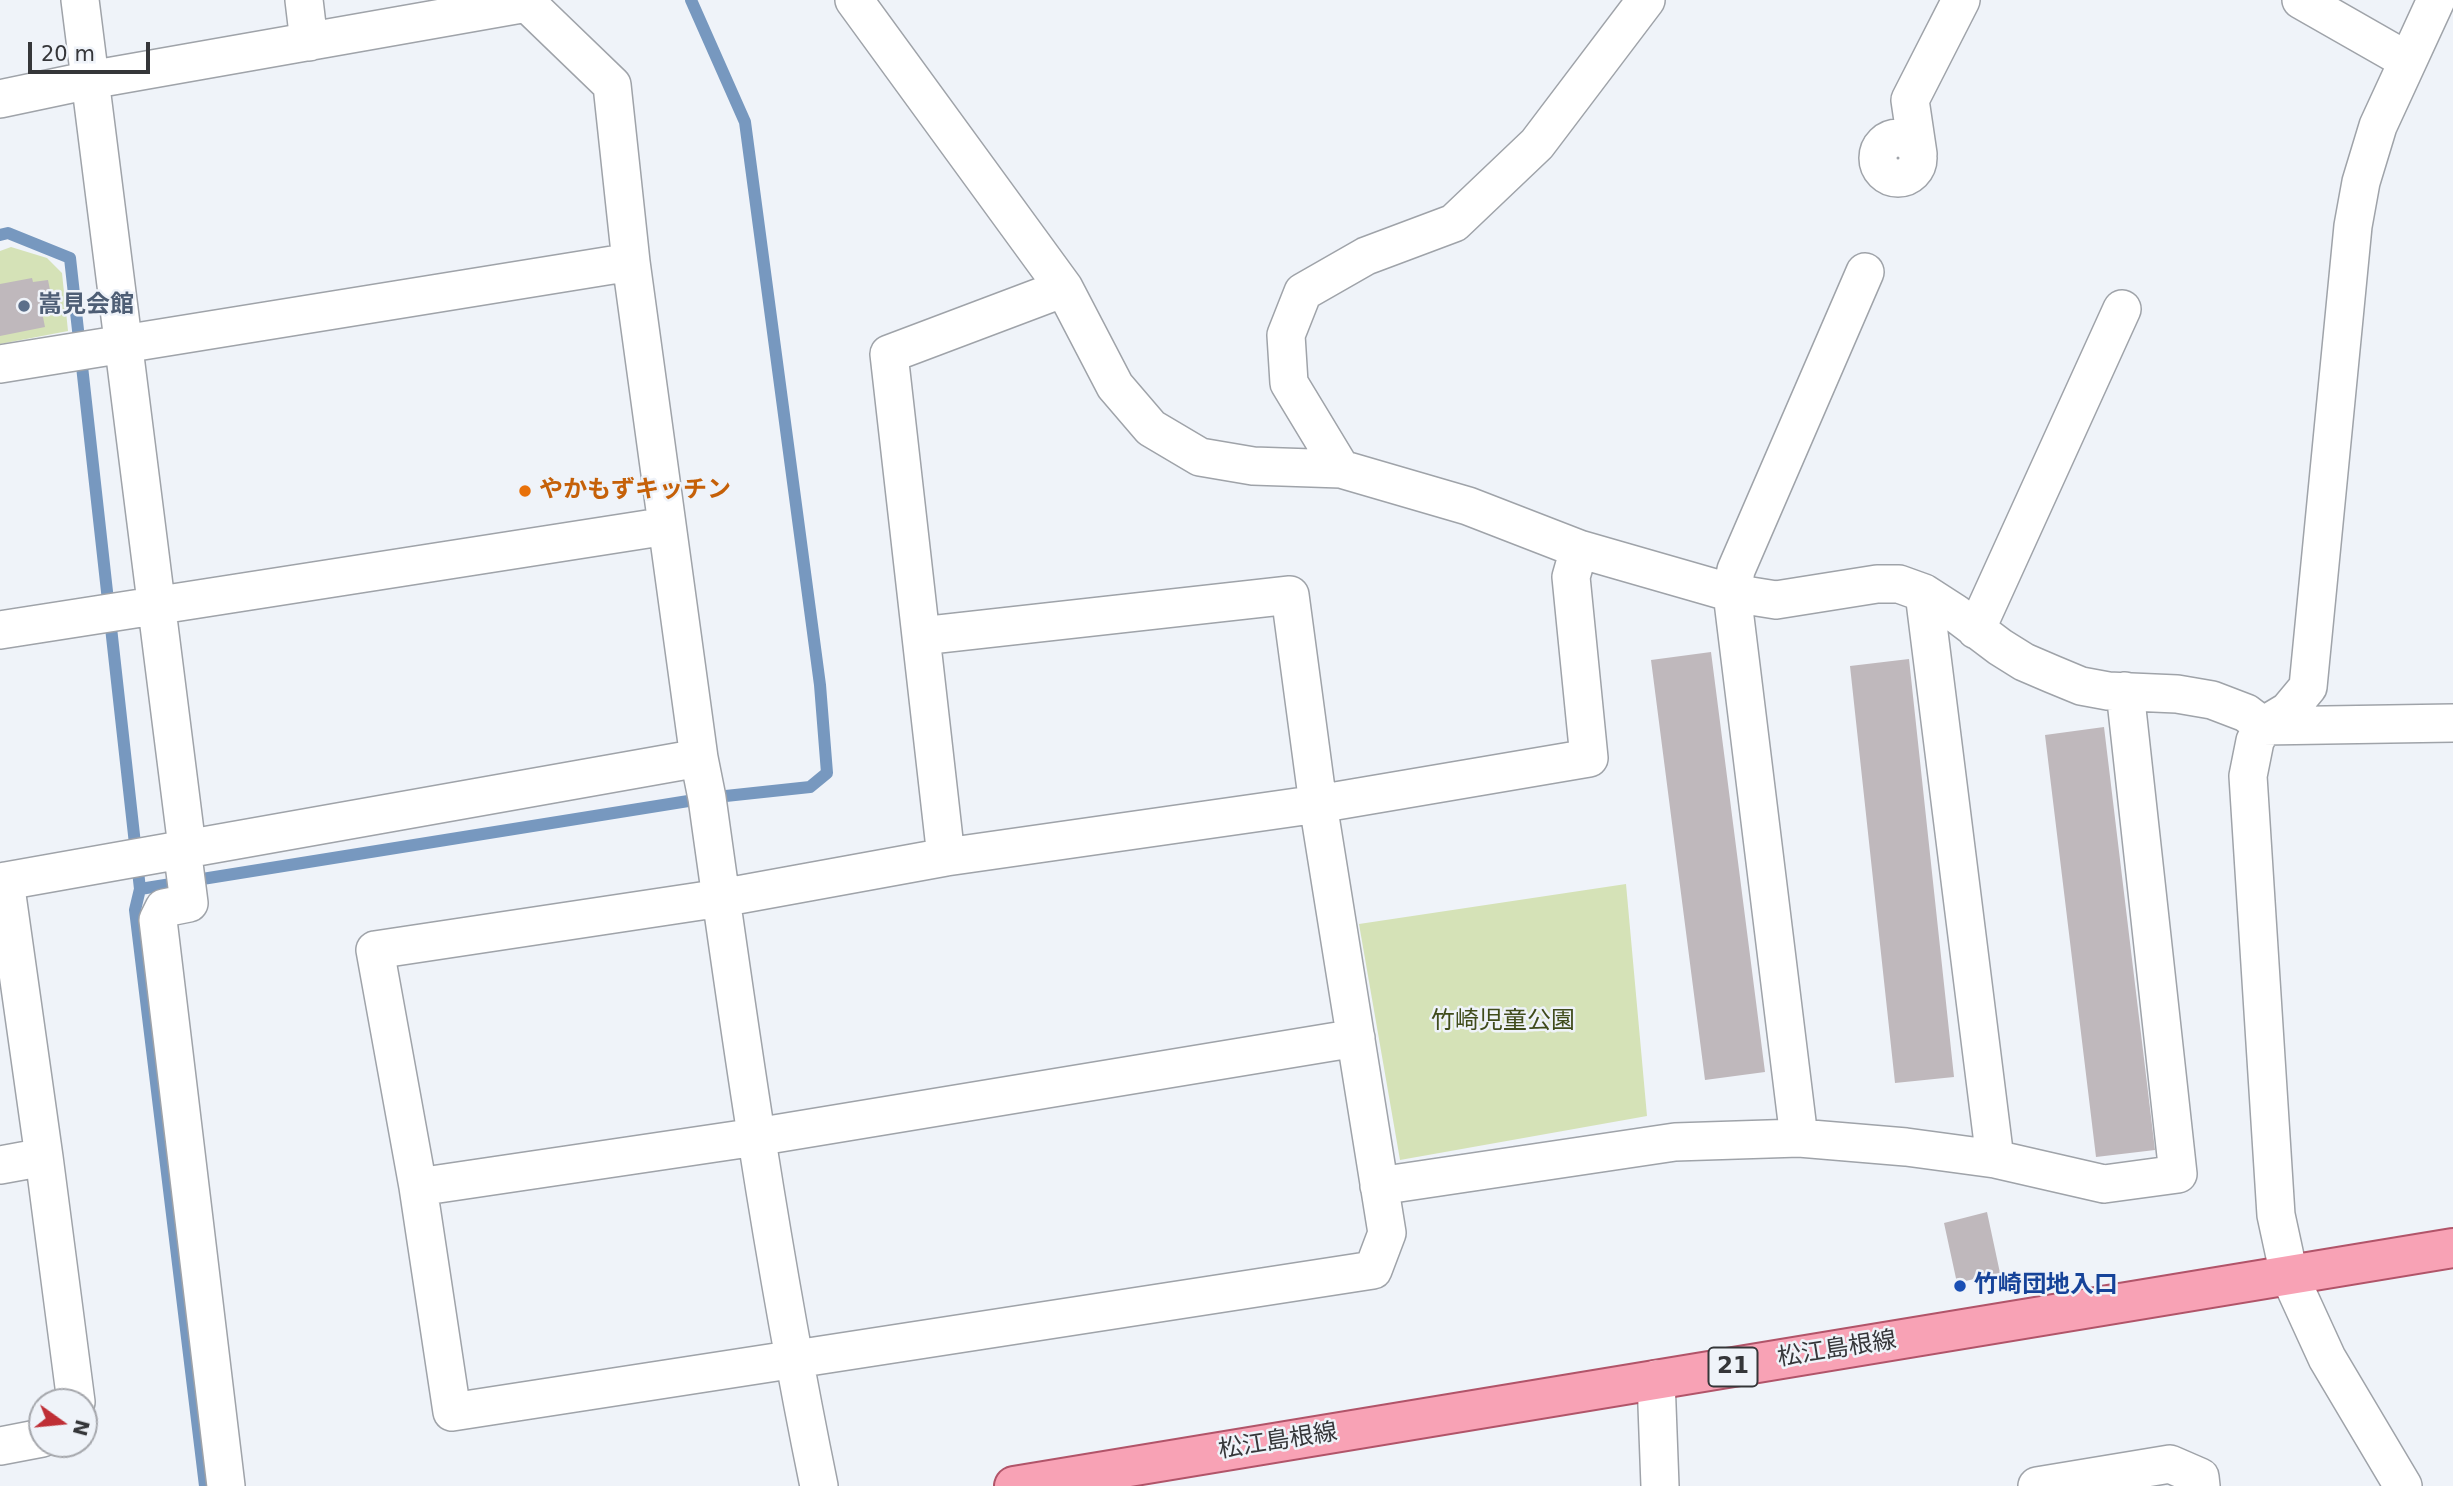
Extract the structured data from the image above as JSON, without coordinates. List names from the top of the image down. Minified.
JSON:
{"streets":{"main road":["松江島根線","21"]},"parks":["竹崎児童公園"],"places":["嵩見会館","やかもずキッチン","竹崎団地入口"],"scale_bar":"20 m","north":"right"}
